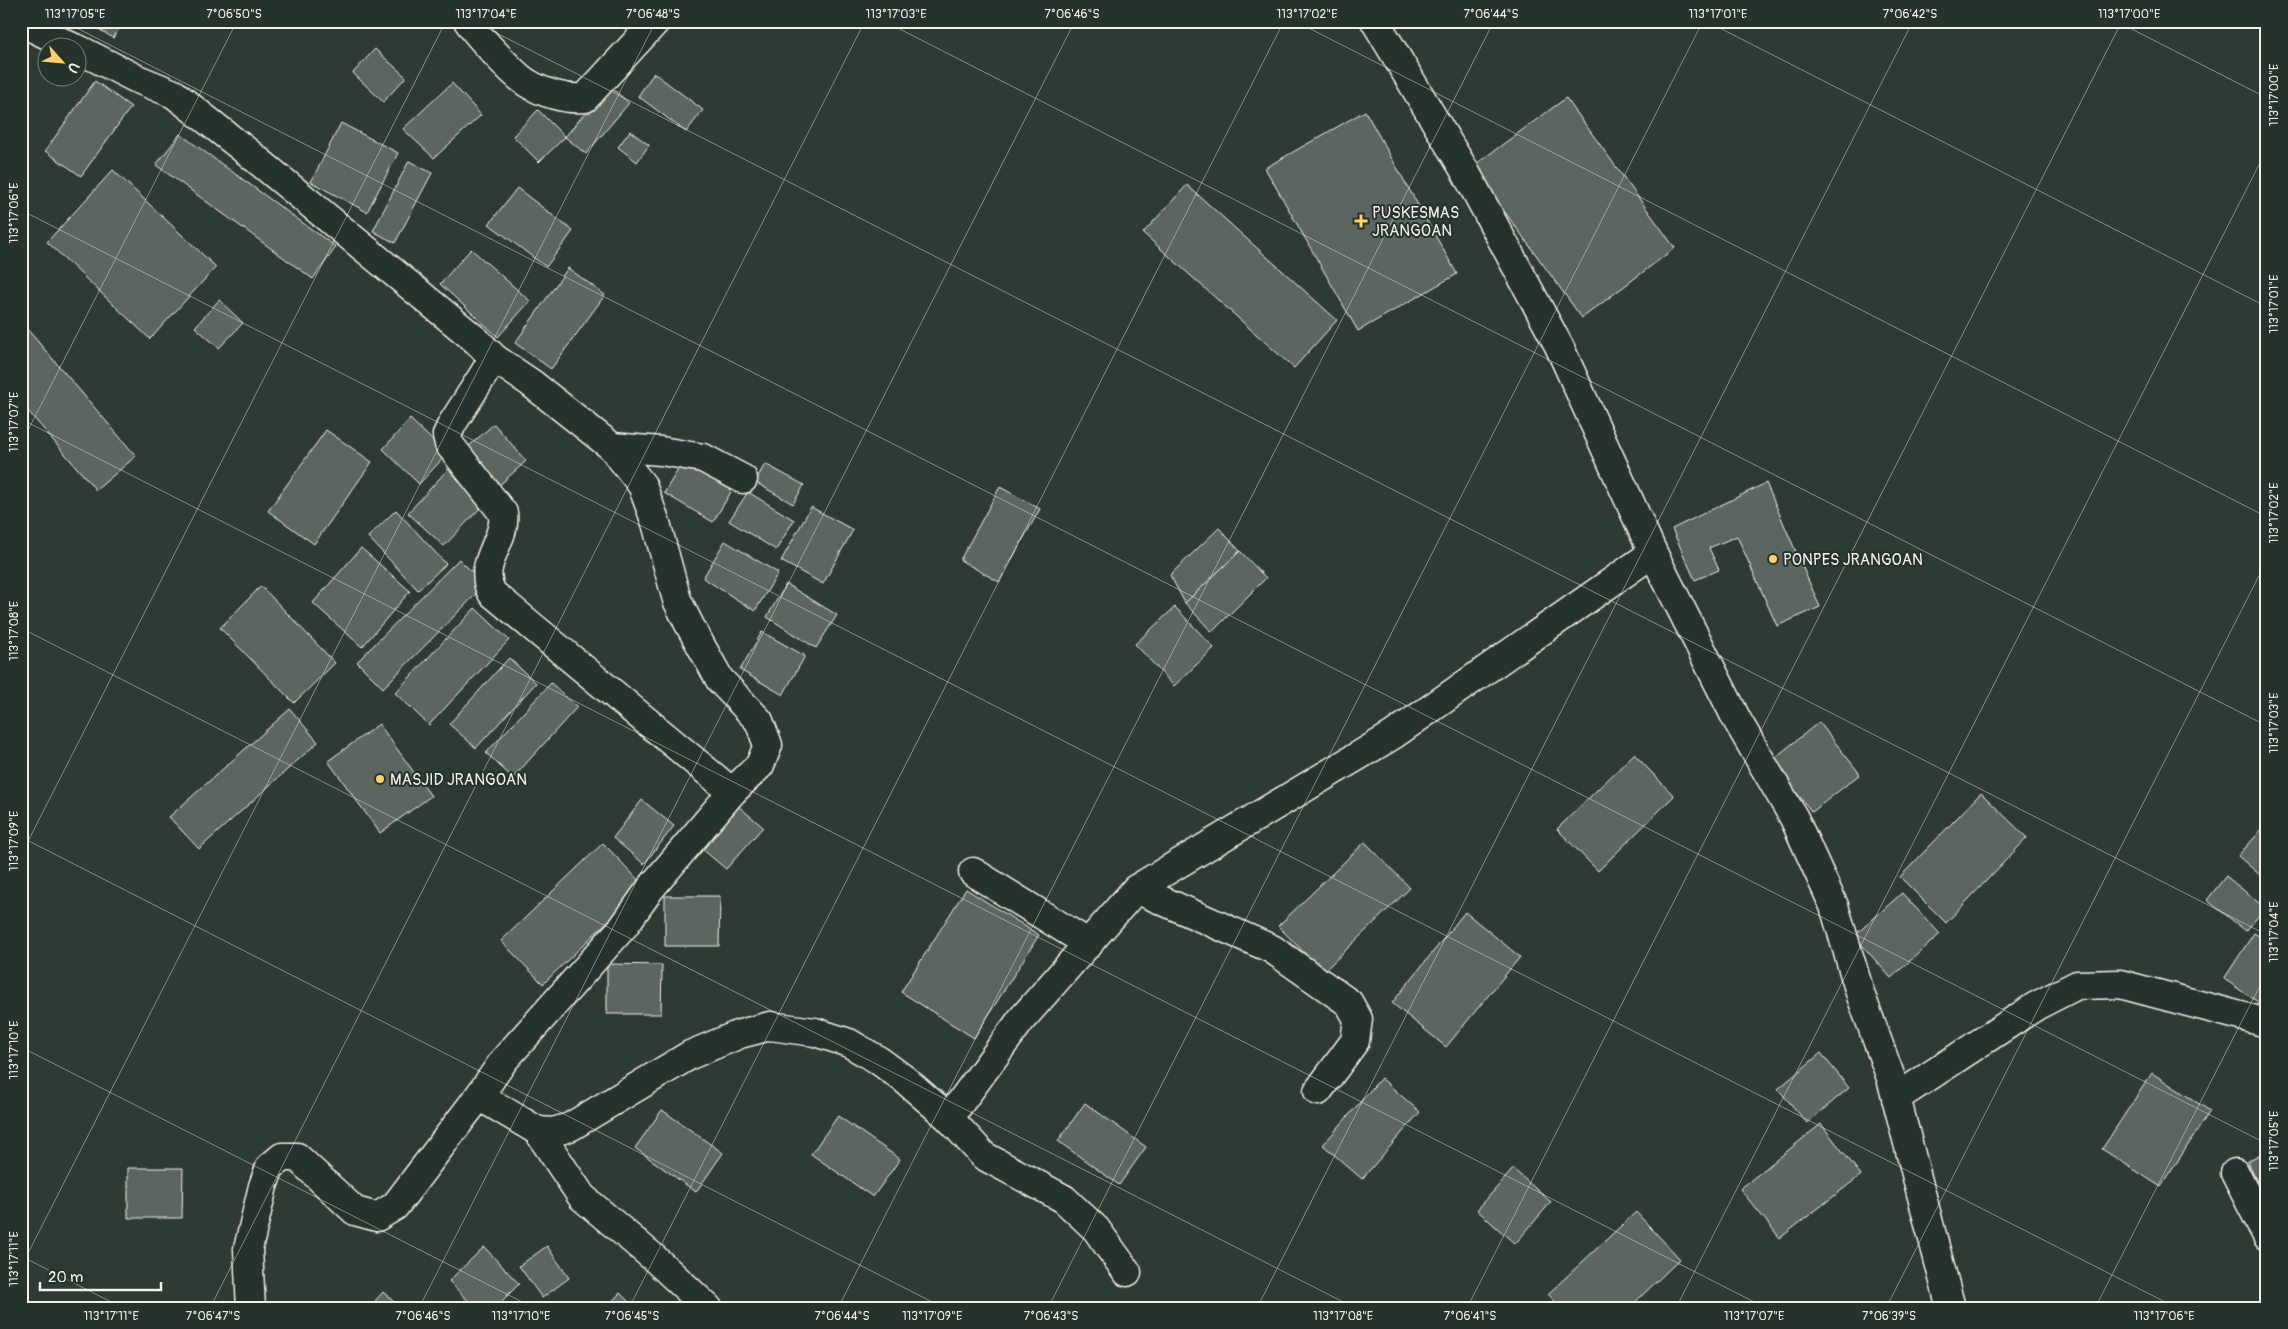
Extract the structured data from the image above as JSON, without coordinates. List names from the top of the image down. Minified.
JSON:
{"places":{"health":["PUSKESMAS JRANGOAN"],"other":["PONPES JRANGOAN","MASJID JRANGOAN"]},"scale_bar":"20 m","north":"bottom right","coordinates":["113°17'05\"E","7°06'50\"S","113°17'04\"E","7°06'48\"S","113°17'03\"E","7°06'46\"S","113°17'02\"E","7°06'44\"S","113°17'01\"E","7°06'42\"S","113°17'00\"E","113°17'06\"E","113°17'07\"E","113°17'08\"E","113°17'09\"E","113°17'10\"E","113°17'11\"E","7°06'47\"S","7°06'45\"S","7°06'43\"S","7°06'41\"S","7°06'39\"S"]}
